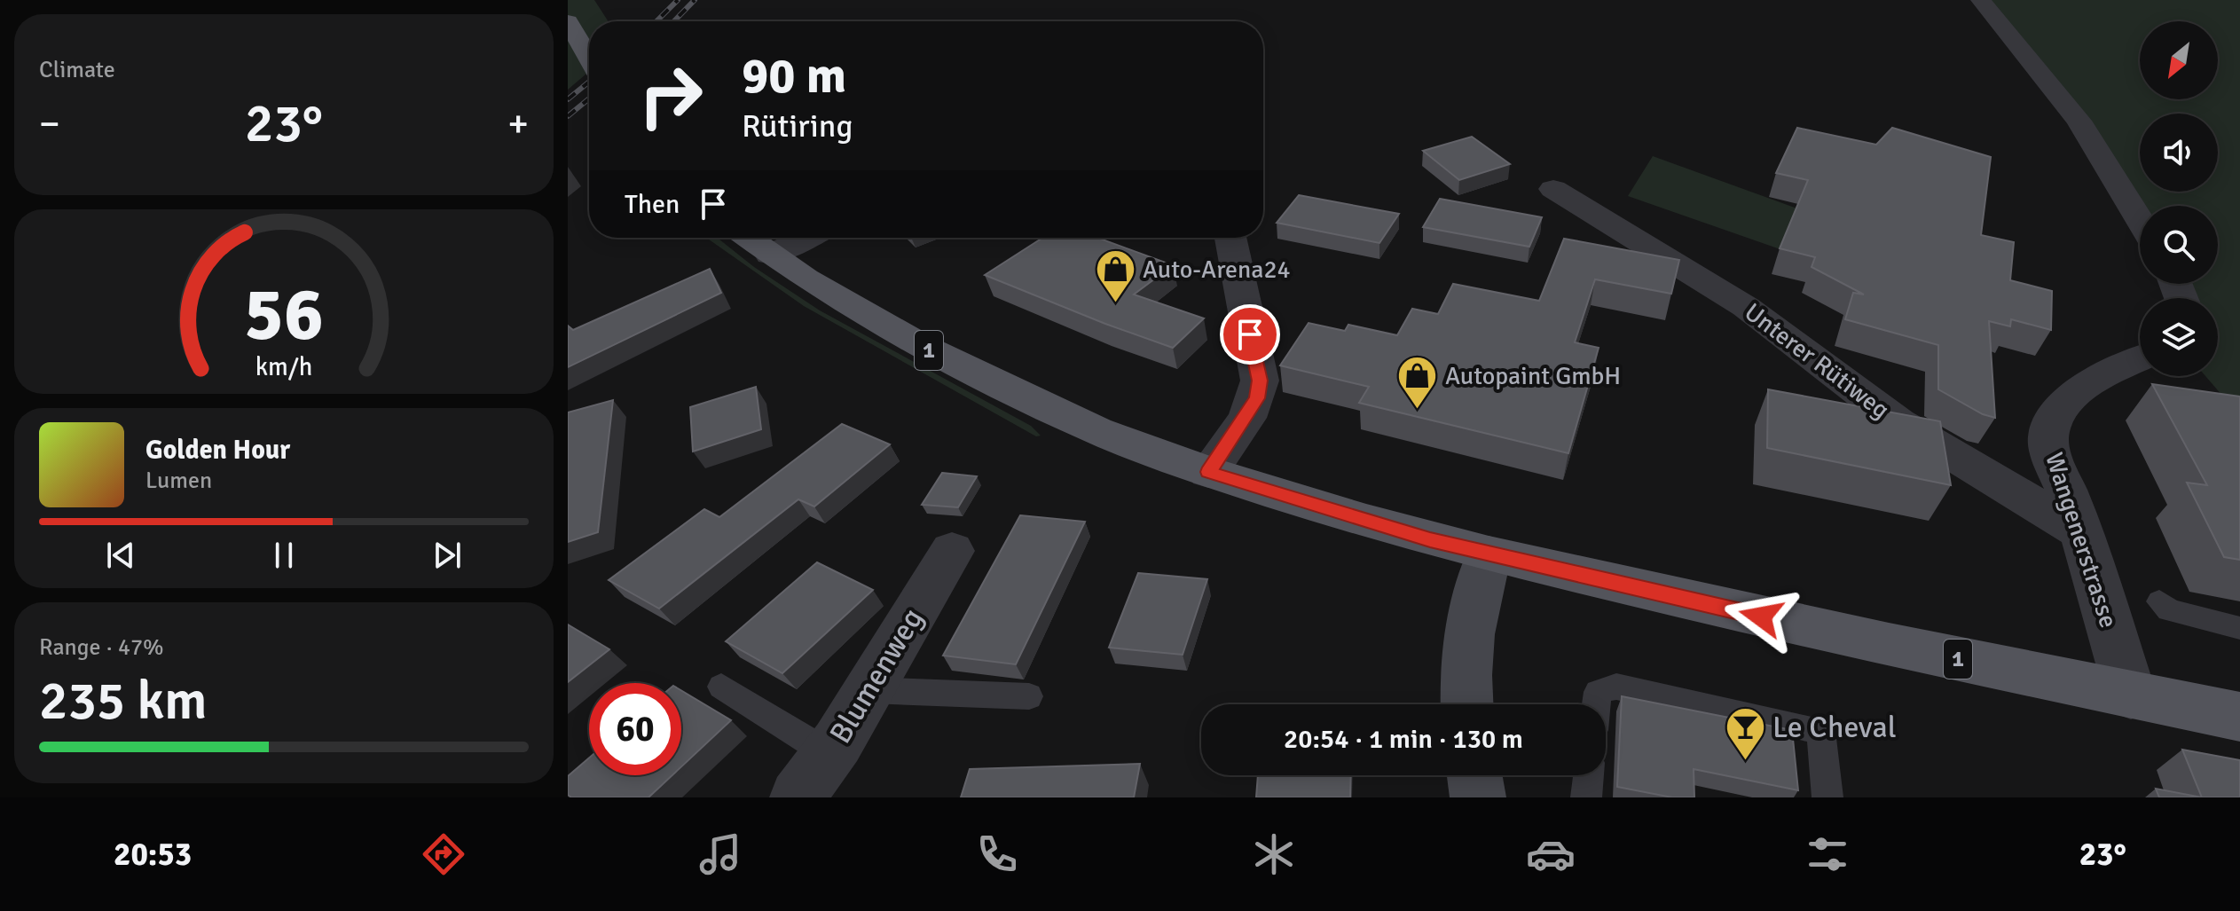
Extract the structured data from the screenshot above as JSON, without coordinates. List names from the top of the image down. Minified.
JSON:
{"streets":{"main road":["1"],"street":["Unterer Rütiweg","Wangenerstrasse","Blumenweg"]},"crossings":[["1","Wangenerstrasse"],["Unterer Rütiweg","Wangenerstrasse"]],"places":{"shop":["Auto-Arena24","Autopaint GmbH"],"bar":["Le Cheval"]},"north":"bottom left","page":{"tile":["Climate",["Range · 47%","235 km"]],"turn":["90 m","Rütiring"],"heat":["−","23°","+"],"then":"Then","song":["Golden Hour","Lumen"],"limit":"60","trip":"20:54 · 1 min · 130 m","tabs":["20:53","23°"],"gauge":["56","km/h"]}}
